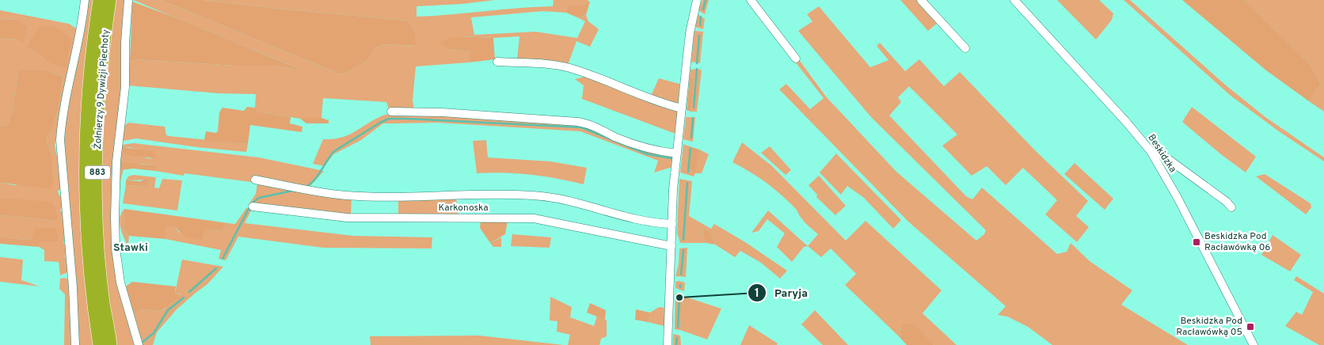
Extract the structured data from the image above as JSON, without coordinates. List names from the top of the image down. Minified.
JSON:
{"streets":{"highway":["Żołnierzy 9 Dywizji Piechoty","883"],"street":["Beskidzka","Karkonoska"]},"districts":["Stawki"],"places":{"transit":["Beskidzka Pod Racławówką 06","Beskidzka Pod Racławówką 05"],"other":["Paryja"]}}
